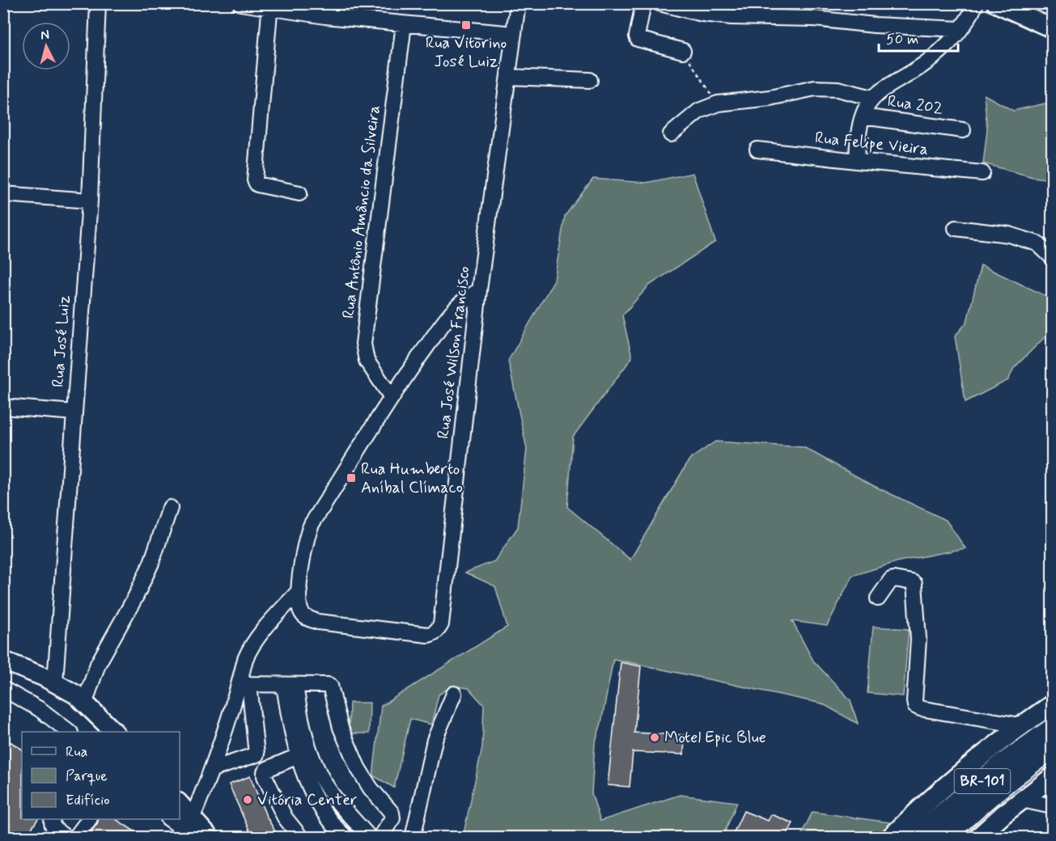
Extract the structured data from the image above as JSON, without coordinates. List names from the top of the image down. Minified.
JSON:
{"streets":{"highway":["BR-101"],"street":["Rua 202","Rua Felipe Vieira","Rua Antônio Amâncio da Silveira","Rua José Luiz","Rua José Wilson Francisco"]},"places":{"transit":["Rua Vitorino José Luiz","Rua Humberto Aníbal Clímaco"],"other":["Motel Epic Blue","Vitória Center"]},"legend":["Rua","Parque","Edifício"],"scale_bar":"50 m","north":"top"}
